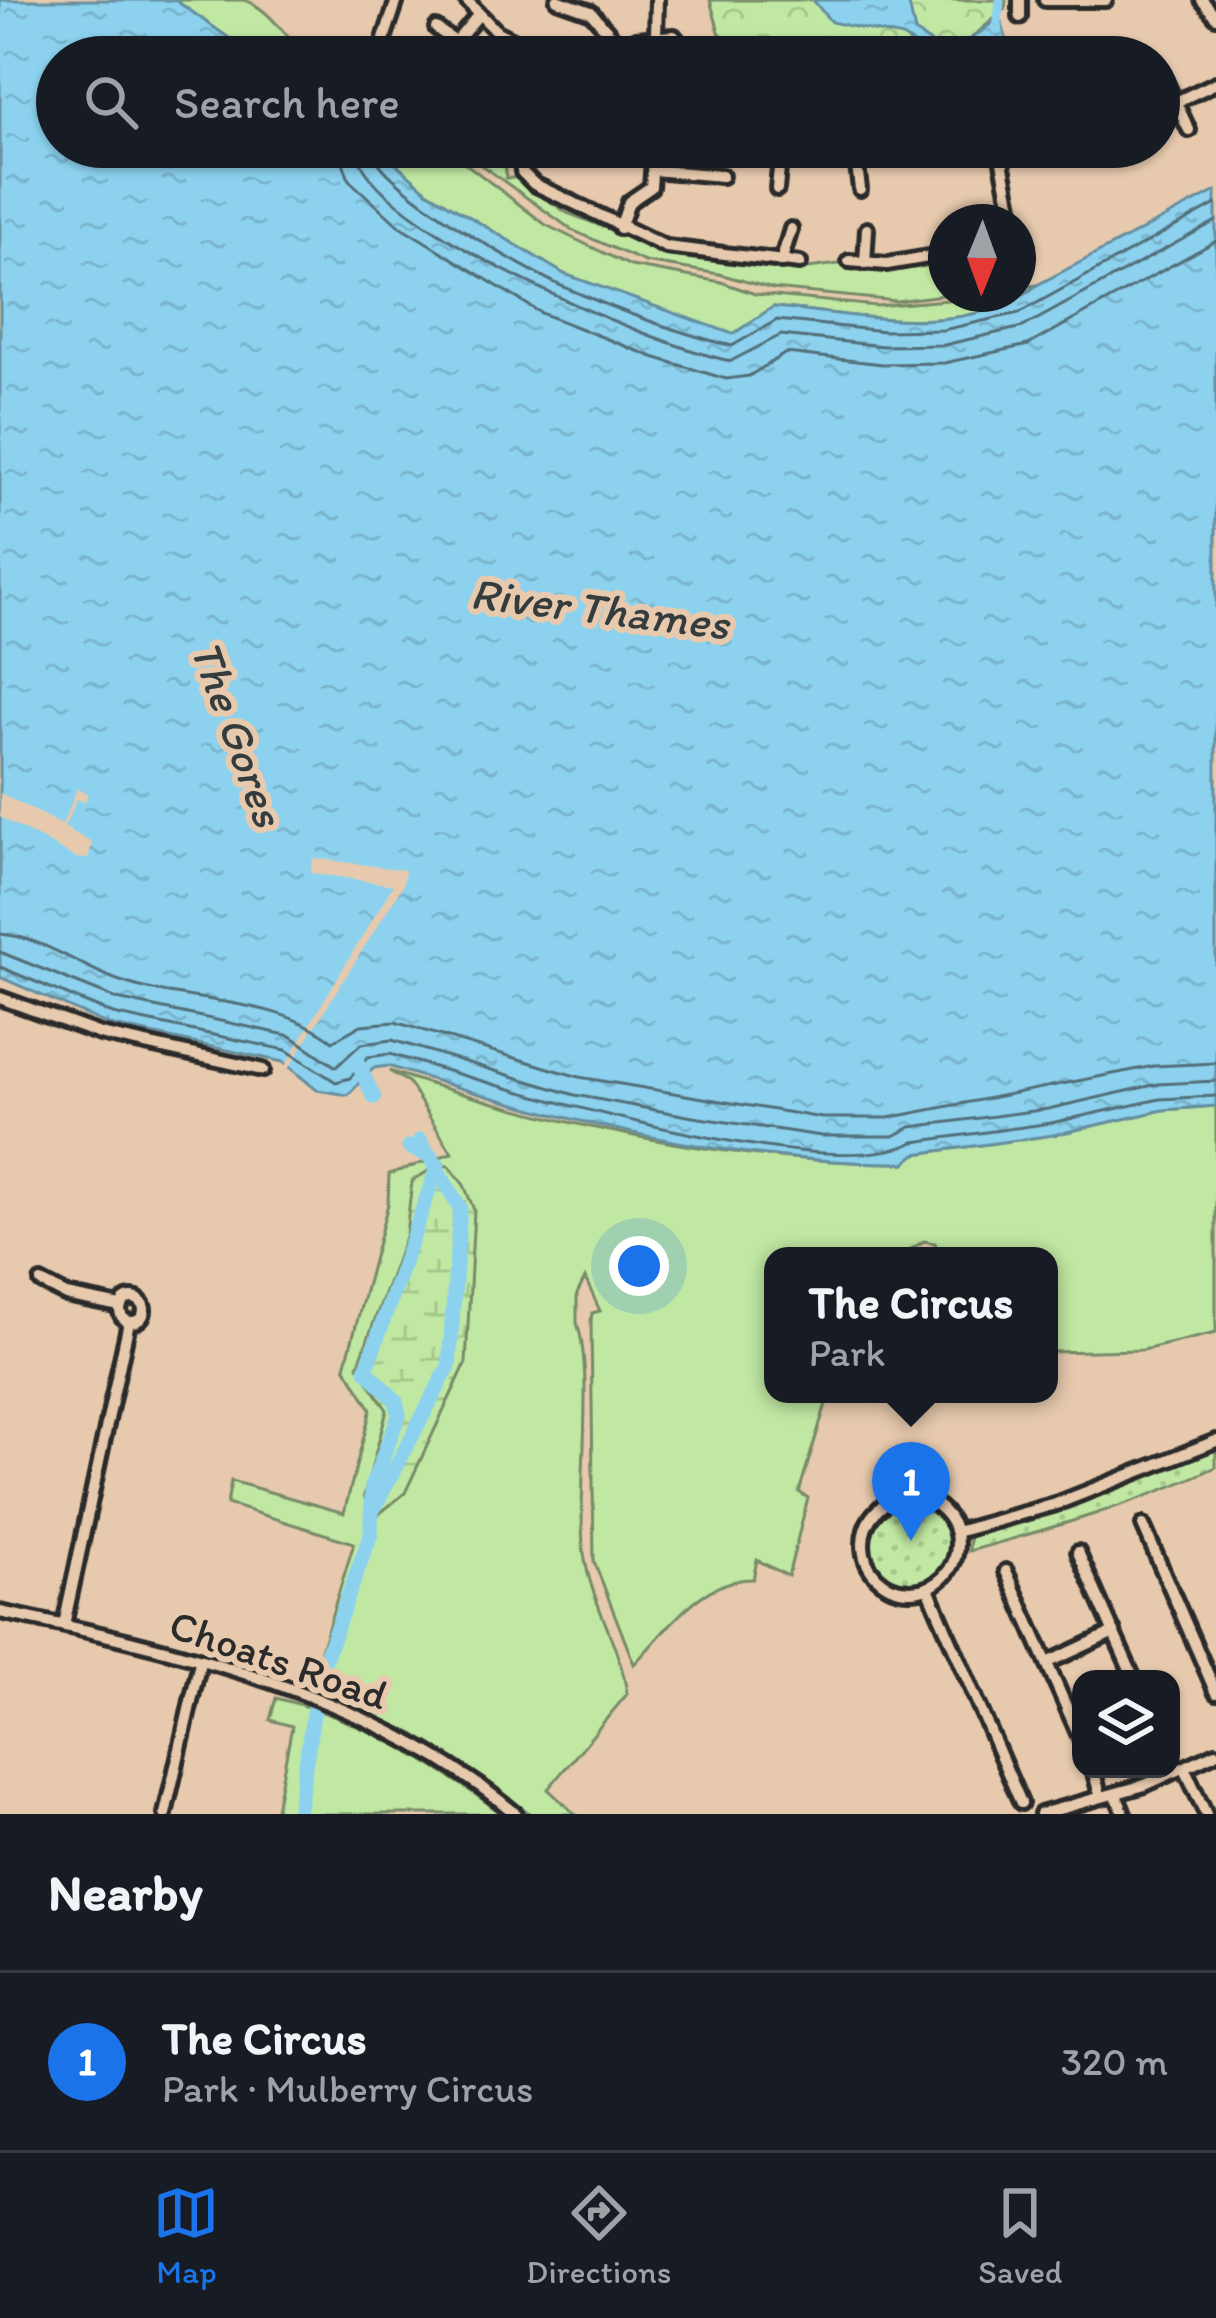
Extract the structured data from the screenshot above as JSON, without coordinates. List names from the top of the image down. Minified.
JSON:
{"streets":{"street":["Choats Road"]},"water":["River Thames","The Gores"],"north":"bottom","page":{"search":"Search here","popup":["The Circus","Park"],"pins":"1","heading":"Nearby","list":[{"mark":"1","name":"The Circus","note":"Park · Mulberry Circus","value":"320 m"}],"nav":["Map","Directions","Saved"]}}
